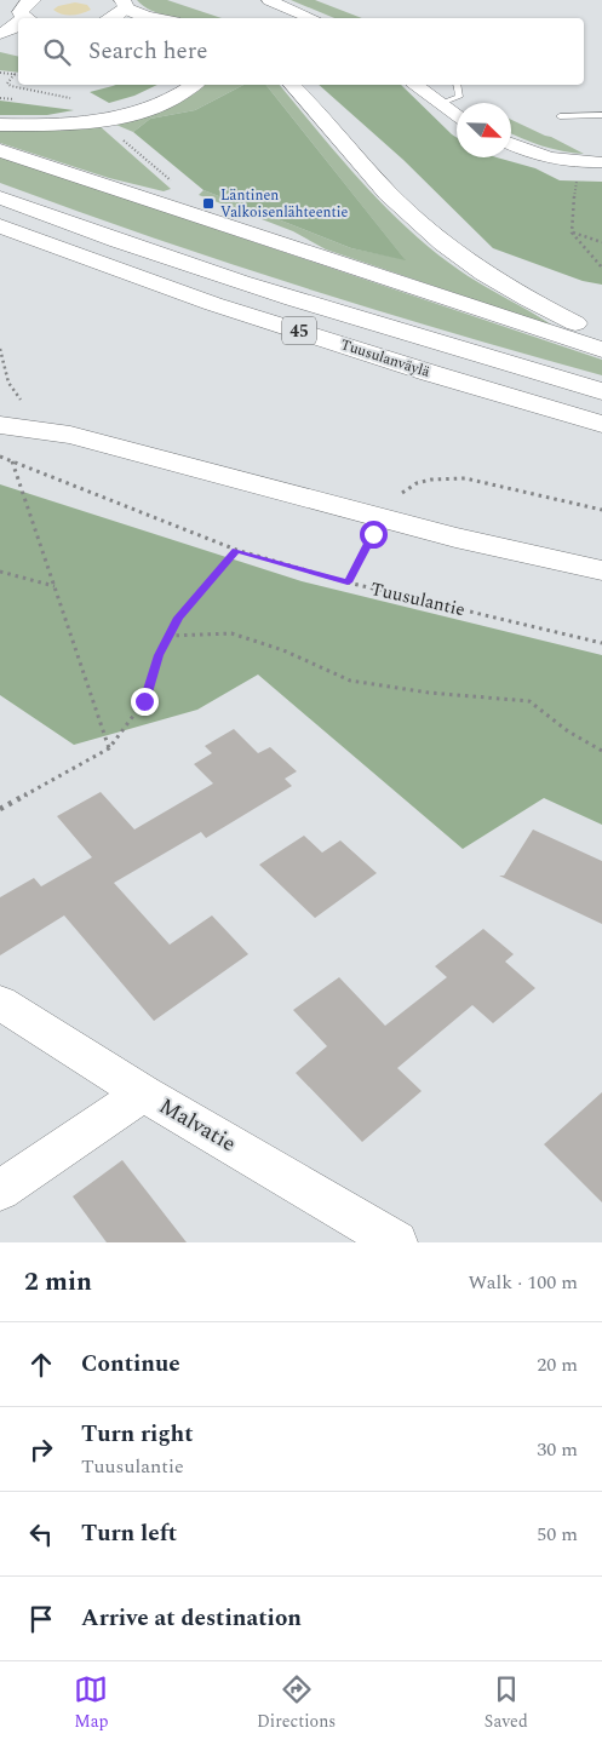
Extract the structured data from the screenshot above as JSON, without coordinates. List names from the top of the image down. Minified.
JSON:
{"streets":{"main road":["45","Tuusulanväylä"],"street":["Malvatie"],"path":["Tuusulantie"]},"places":{"transit":["Läntinen Valkoisenlähteentie"]},"north":"bottom right","page":{"search":"Search here","heading":["2 min","Walk · 100 m"],"list":[["Continue","20 m"],["Turn right","Tuusulantie","30 m"],["Turn left","50 m"],"Arrive at destination"],"nav":["Map","Directions","Saved"]}}
